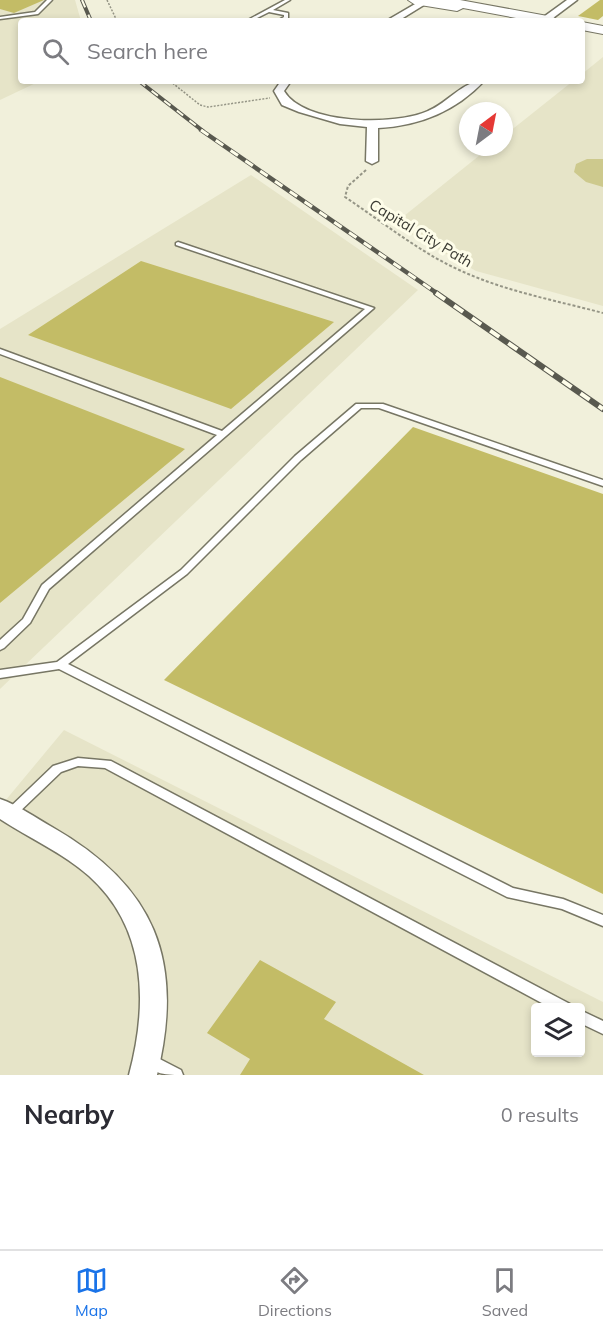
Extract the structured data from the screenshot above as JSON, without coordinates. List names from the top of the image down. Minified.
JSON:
{"streets":{"path":["Capital City Path"]},"north":"top right","page":{"search":"Search here","heading":["Nearby","0 results"],"nav":["Map","Directions","Saved"]}}
